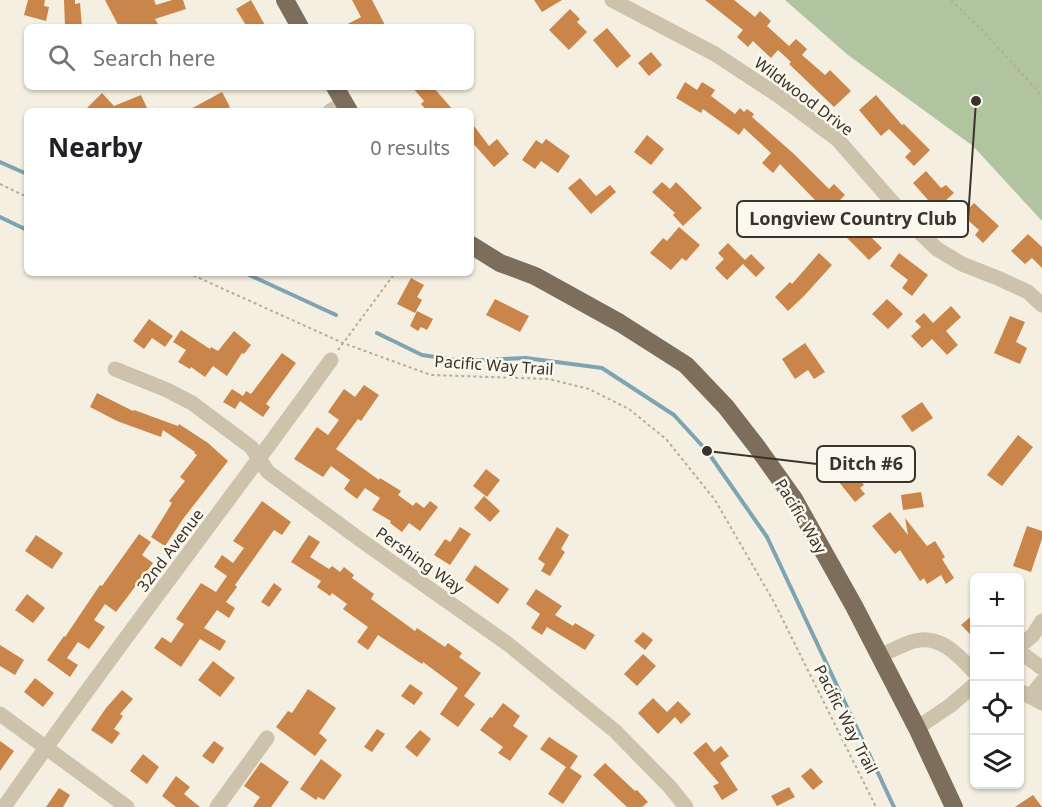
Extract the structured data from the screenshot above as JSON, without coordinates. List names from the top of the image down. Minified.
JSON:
{"streets":{"main road":["Pacific Way"],"street":["Wildwood Drive","32nd Avenue","Pershing Way"],"path":["Pacific Way Trail"]},"crossings":[["32nd Avenue","Pershing Way"]],"places":["Longview Country Club","Ditch #6"],"page":{"search":"Search here","heading":["Nearby","0 results"],"map_buttons":["+","−"]}}
